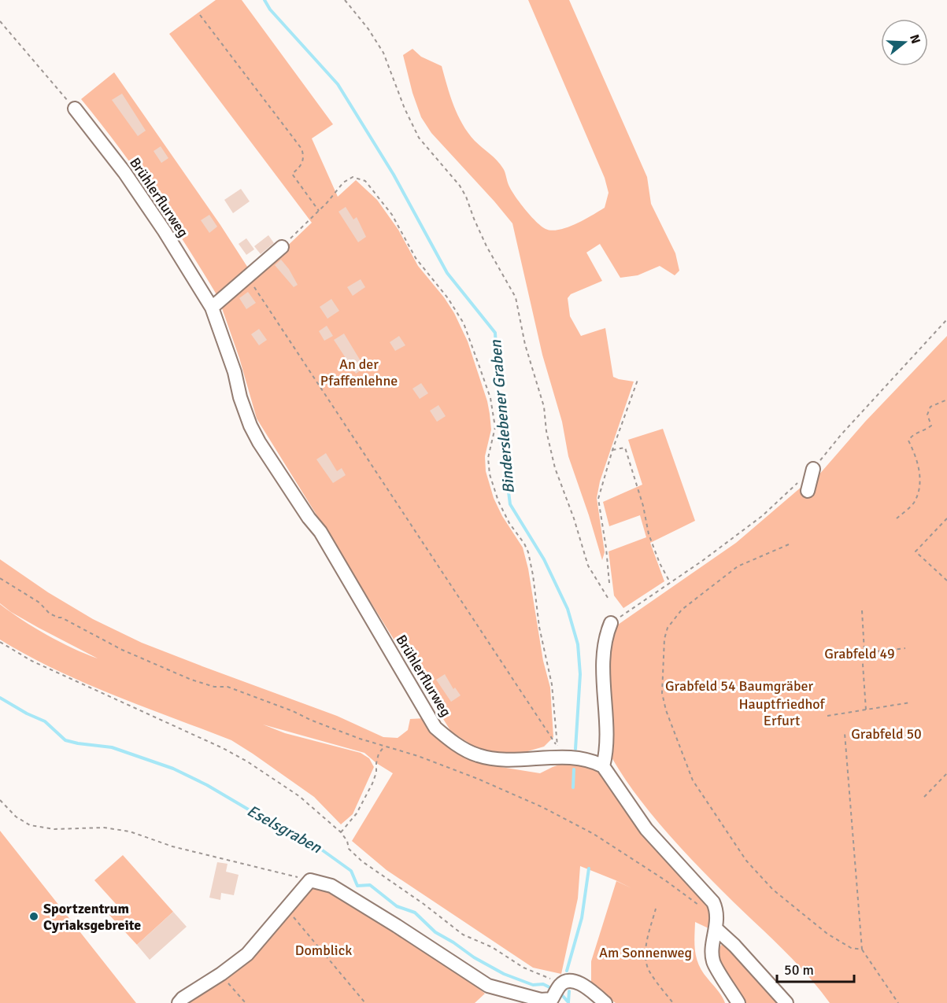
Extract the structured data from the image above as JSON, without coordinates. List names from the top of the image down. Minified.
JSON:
{"streets":{"street":["Brühlerflurweg"]},"water":["Binderslebener Graben","Eselsgraben"],"parks":["An der Pfaffenlehne","Grabfeld 49","Grabfeld 54 Baumgräber","Hauptfriedhof Erfurt","Grabfeld 50","Domblick","Am Sonnenweg"],"places":["Sportzentrum Cyriaksgebreite"],"scale_bar":"50 m","north":"right"}
